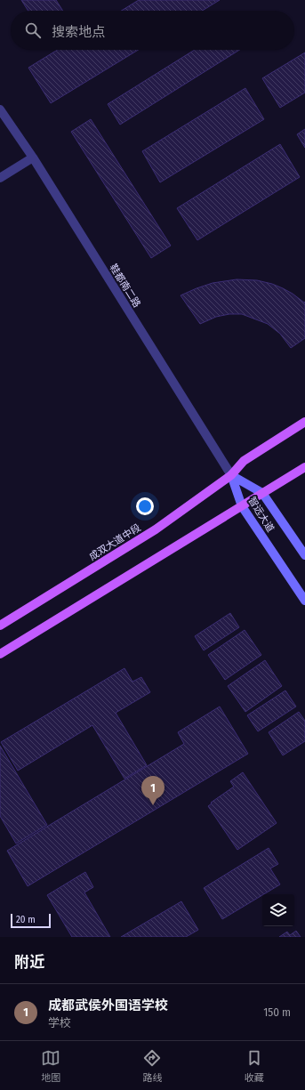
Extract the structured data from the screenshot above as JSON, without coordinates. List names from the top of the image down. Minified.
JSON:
{"streets":{"main road":["智远大道","成双大道中段"],"street":["鞋都南二路"]},"crossings":[["鞋都南二路","智远大道"],["鞋都南二路","成双大道中段"],["智远大道","成双大道中段"]],"scale_bar":"20 m","page":{"search":"搜索地点","pins":"1","scale":"20 m","heading":"附近","list":[{"mark":"1","name":"成都武侯外国语学校","note":"学校","value":"150 m"}],"nav":["地图","路线","收藏"]}}
